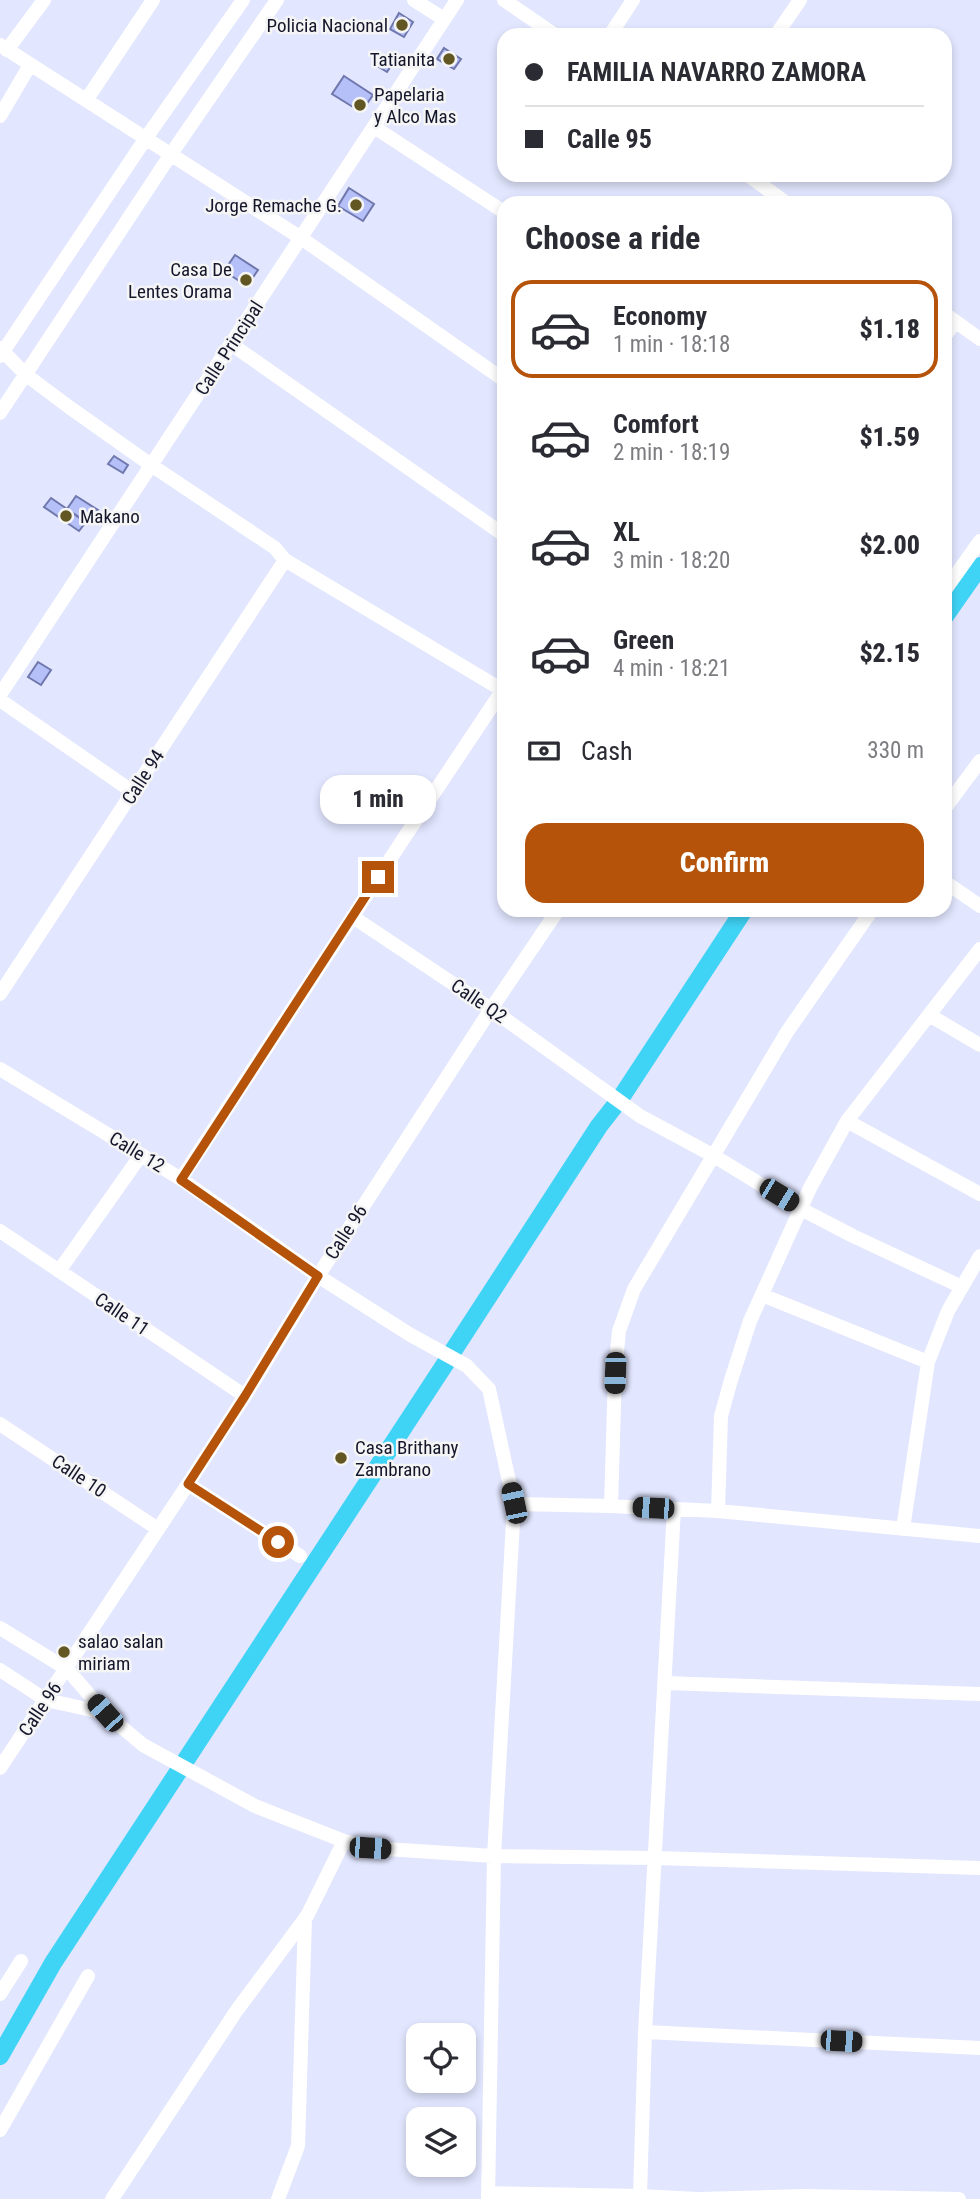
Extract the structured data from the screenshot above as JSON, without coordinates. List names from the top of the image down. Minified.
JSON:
{"streets":{"street":["Calle Principal","Calle 94","Calle Q2","Calle 12","Calle 96","Calle 11","Calle 10"]},"crossings":[["Calle Q2","Calle 96"],["Calle 12","Calle 96"],["Calle 96","Calle 11"],["Calle 96","Calle 10"]],"places":["Policia Nacional","Tatianita","Papelaria y Alco Mas","Jorge Remache G.","Casa De Lentes Orama","Makano","Casa Brithany Zambrano","salao salan miriam"],"page":{"banner":["FAMILIA NAVARRO ZAMORA","Calle 95"],"heading":"Choose a ride","list":[{"name":"Economy","note":"1 min · 18:18","value":"$1.18"},{"name":"Comfort","note":"2 min · 18:19","value":"$1.59"},{"name":"XL","note":"3 min · 18:20","value":"$2.00"},{"name":"Green","note":"4 min · 18:21","value":"$2.15"}],"pay":["Cash","330 m"],"bubble":"1 min","buttons":"Confirm"}}
